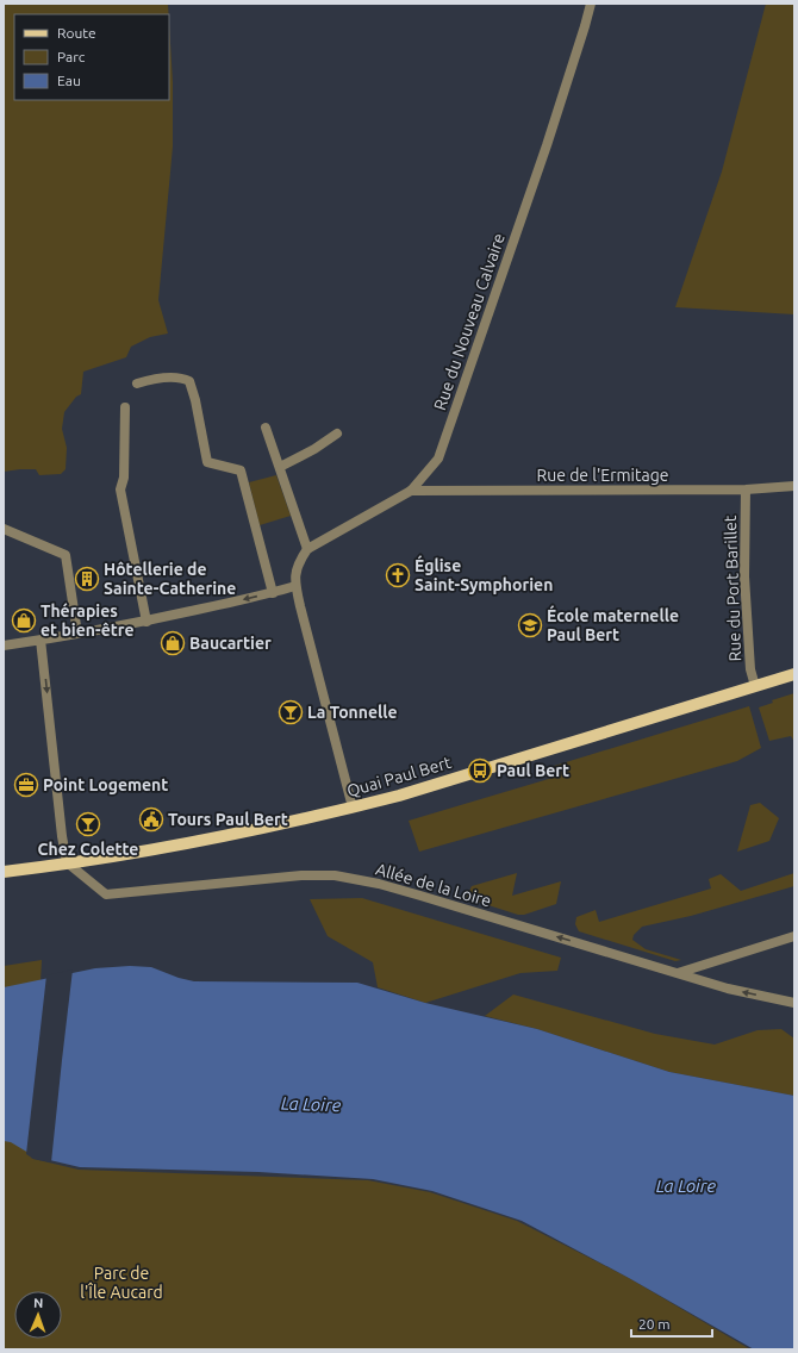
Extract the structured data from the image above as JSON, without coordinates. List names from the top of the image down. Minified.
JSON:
{"streets":{"main road":["Quai Paul Bert"],"street":["Rue du Nouveau Calvaire","Rue de l'Ermitage","Rue du Port Barillet","Allée de la Loire"]},"crossings":[["Rue du Nouveau Calvaire","Rue de l'Ermitage"],["Rue de l'Ermitage","Rue du Port Barillet"],["Rue du Port Barillet","Quai Paul Bert"],["Quai Paul Bert","Allée de la Loire"]],"one_way":["Allée de la Loire"],"water":["La Loire"],"parks":["Parc de l'Île Aucard"],"places":{"church":["Église Saint-Symphorien"],"building":["Hôtellerie de Sainte-Catherine"],"shop":["Thérapies et bien-être","Baucartier"],"school or university":["École maternelle Paul Bert"],"bar":["La Tonnelle","Chez Colette"],"bus stop":["Paul Bert"],"office":["Point Logement"],"public building":["Tours Paul Bert"]},"legend":["Route","Parc","Eau"],"scale_bar":"20 m","north":"top"}
